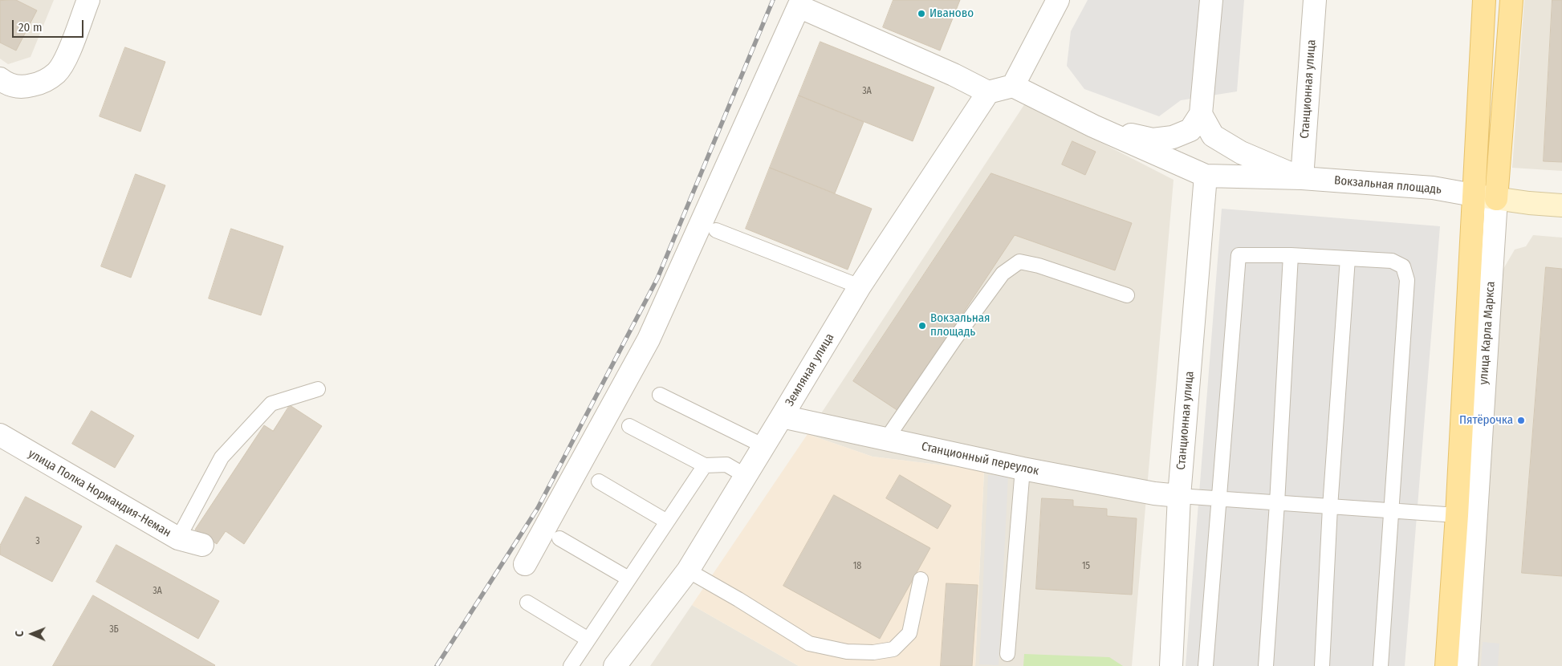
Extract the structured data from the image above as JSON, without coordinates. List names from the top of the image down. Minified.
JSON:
{"streets":{"main road":["улица Карла Маркса"],"street":["Станционная улица","Вокзальная площадь","Земляная улица","Станционный переулок","улица Полка Нормандия-Неман"]},"crossings":[["Станционная улица","Вокзальная площадь"],["Станционная улица","Станционный переулок"],["Вокзальная площадь","улица Карла Маркса"],["Земляная улица","Станционный переулок"]],"places":["Иваново","Вокзальная площадь","Пятёрочка"],"house_numbers":["3А","3","18","15","3А","3Б"],"scale_bar":"20 m","north":"left"}
